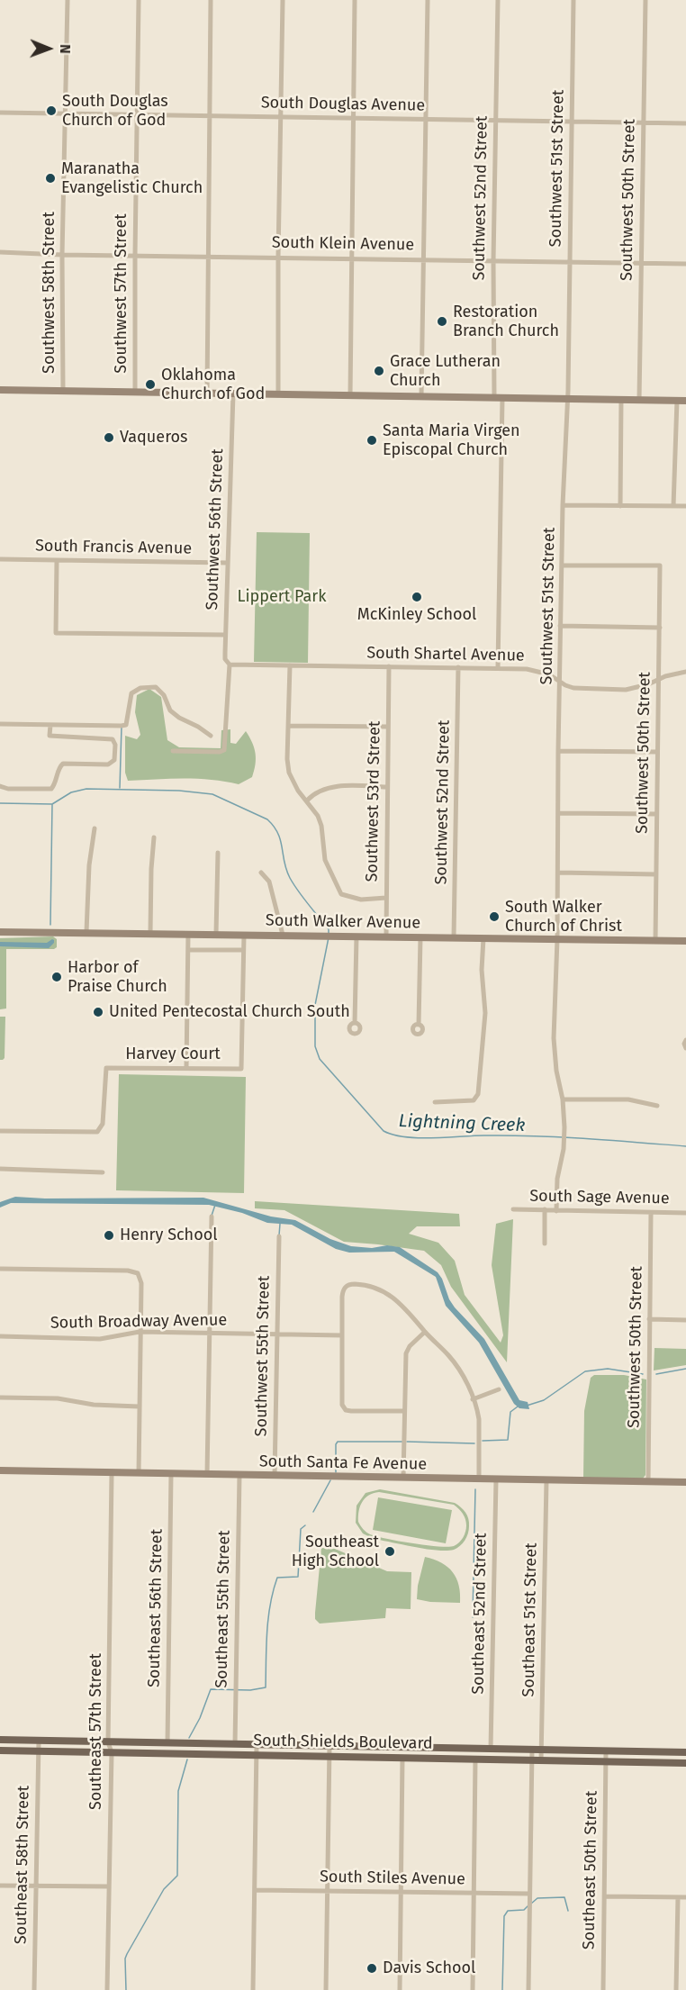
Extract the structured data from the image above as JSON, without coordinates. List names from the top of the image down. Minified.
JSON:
{"streets":{"main road":["South Walker Avenue","South Santa Fe Avenue","South Shields Boulevard"],"street":["South Douglas Avenue","Southwest 51st Street","Southwest 52nd Street","Southwest 50th Street","South Klein Avenue","Southwest 58th Street","Southwest 57th Street","Southwest 56th Street","South Francis Avenue","South Shartel Avenue","Southwest 53rd Street","Harvey Court","South Sage Avenue","South Broadway Avenue","Southwest 55th Street","Southeast 56th Street","Southeast 55th Street","Southeast 52nd Street","Southeast 51st Street","Southeast 57th Street","Southeast 58th Street","Southeast 50th Street","South Stiles Avenue"]},"crossings":[["South Douglas Avenue","Southwest 51st Street"],["South Douglas Avenue","Southwest 52nd Street"],["South Douglas Avenue","Southwest 50th Street"],["South Douglas Avenue","Southwest 58th Street"],["South Douglas Avenue","Southwest 57th Street"],["Southwest 51st Street","Southwest 50th Street"],["Southwest 51st Street","South Klein Avenue"],["Southwest 51st Street","South Shartel Avenue"],["Southwest 51st Street","South Walker Avenue"],["Southwest 51st Street","South Sage Avenue"],["Southwest 52nd Street","South Klein Avenue"],["Southwest 52nd Street","South Shartel Avenue"],["Southwest 52nd Street","South Walker Avenue"],["Southwest 50th Street","South Klein Avenue"],["Southwest 50th Street","South Shartel Avenue"],["Southwest 50th Street","South Walker Avenue"],["Southwest 50th Street","South Sage Avenue"],["Southwest 50th Street","South Santa Fe Avenue"],["South Klein Avenue","Southwest 58th Street"],["South Klein Avenue","Southwest 57th Street"],["Southwest 56th Street","South Francis Avenue"],["Southwest 56th Street","South Shartel Avenue"],["South Shartel Avenue","Southwest 53rd Street"],["Southwest 53rd Street","South Walker Avenue"],["South Broadway Avenue","Southwest 55th Street"],["Southwest 55th Street","South Santa Fe Avenue"],["South Santa Fe Avenue","Southeast 56th Street"],["South Santa Fe Avenue","Southeast 55th Street"],["South Santa Fe Avenue","Southeast 52nd Street"],["South Santa Fe Avenue","Southeast 51st Street"],["South Santa Fe Avenue","Southeast 57th Street"],["Southeast 56th Street","South Shields Boulevard"],["Southeast 55th Street","South Shields Boulevard"],["Southeast 52nd Street","South Shields Boulevard"],["Southeast 51st Street","South Shields Boulevard"],["Southeast 57th Street","South Shields Boulevard"],["South Shields Boulevard","Southeast 58th Street"],["South Shields Boulevard","Southeast 50th Street"]],"water":["Lightning Creek"],"parks":["Lippert Park"],"places":["South Douglas Church of God","Maranatha Evangelistic Church","Restoration Branch Church","Grace Lutheran Church","Oklahoma Church of God","Vaqueros","Santa Maria Virgen Episcopal Church","McKinley School","South Walker Church of Christ","Harbor of Praise Church","United Pentecostal Church South","Henry School","Southeast High School","Davis School"],"north":"right"}
